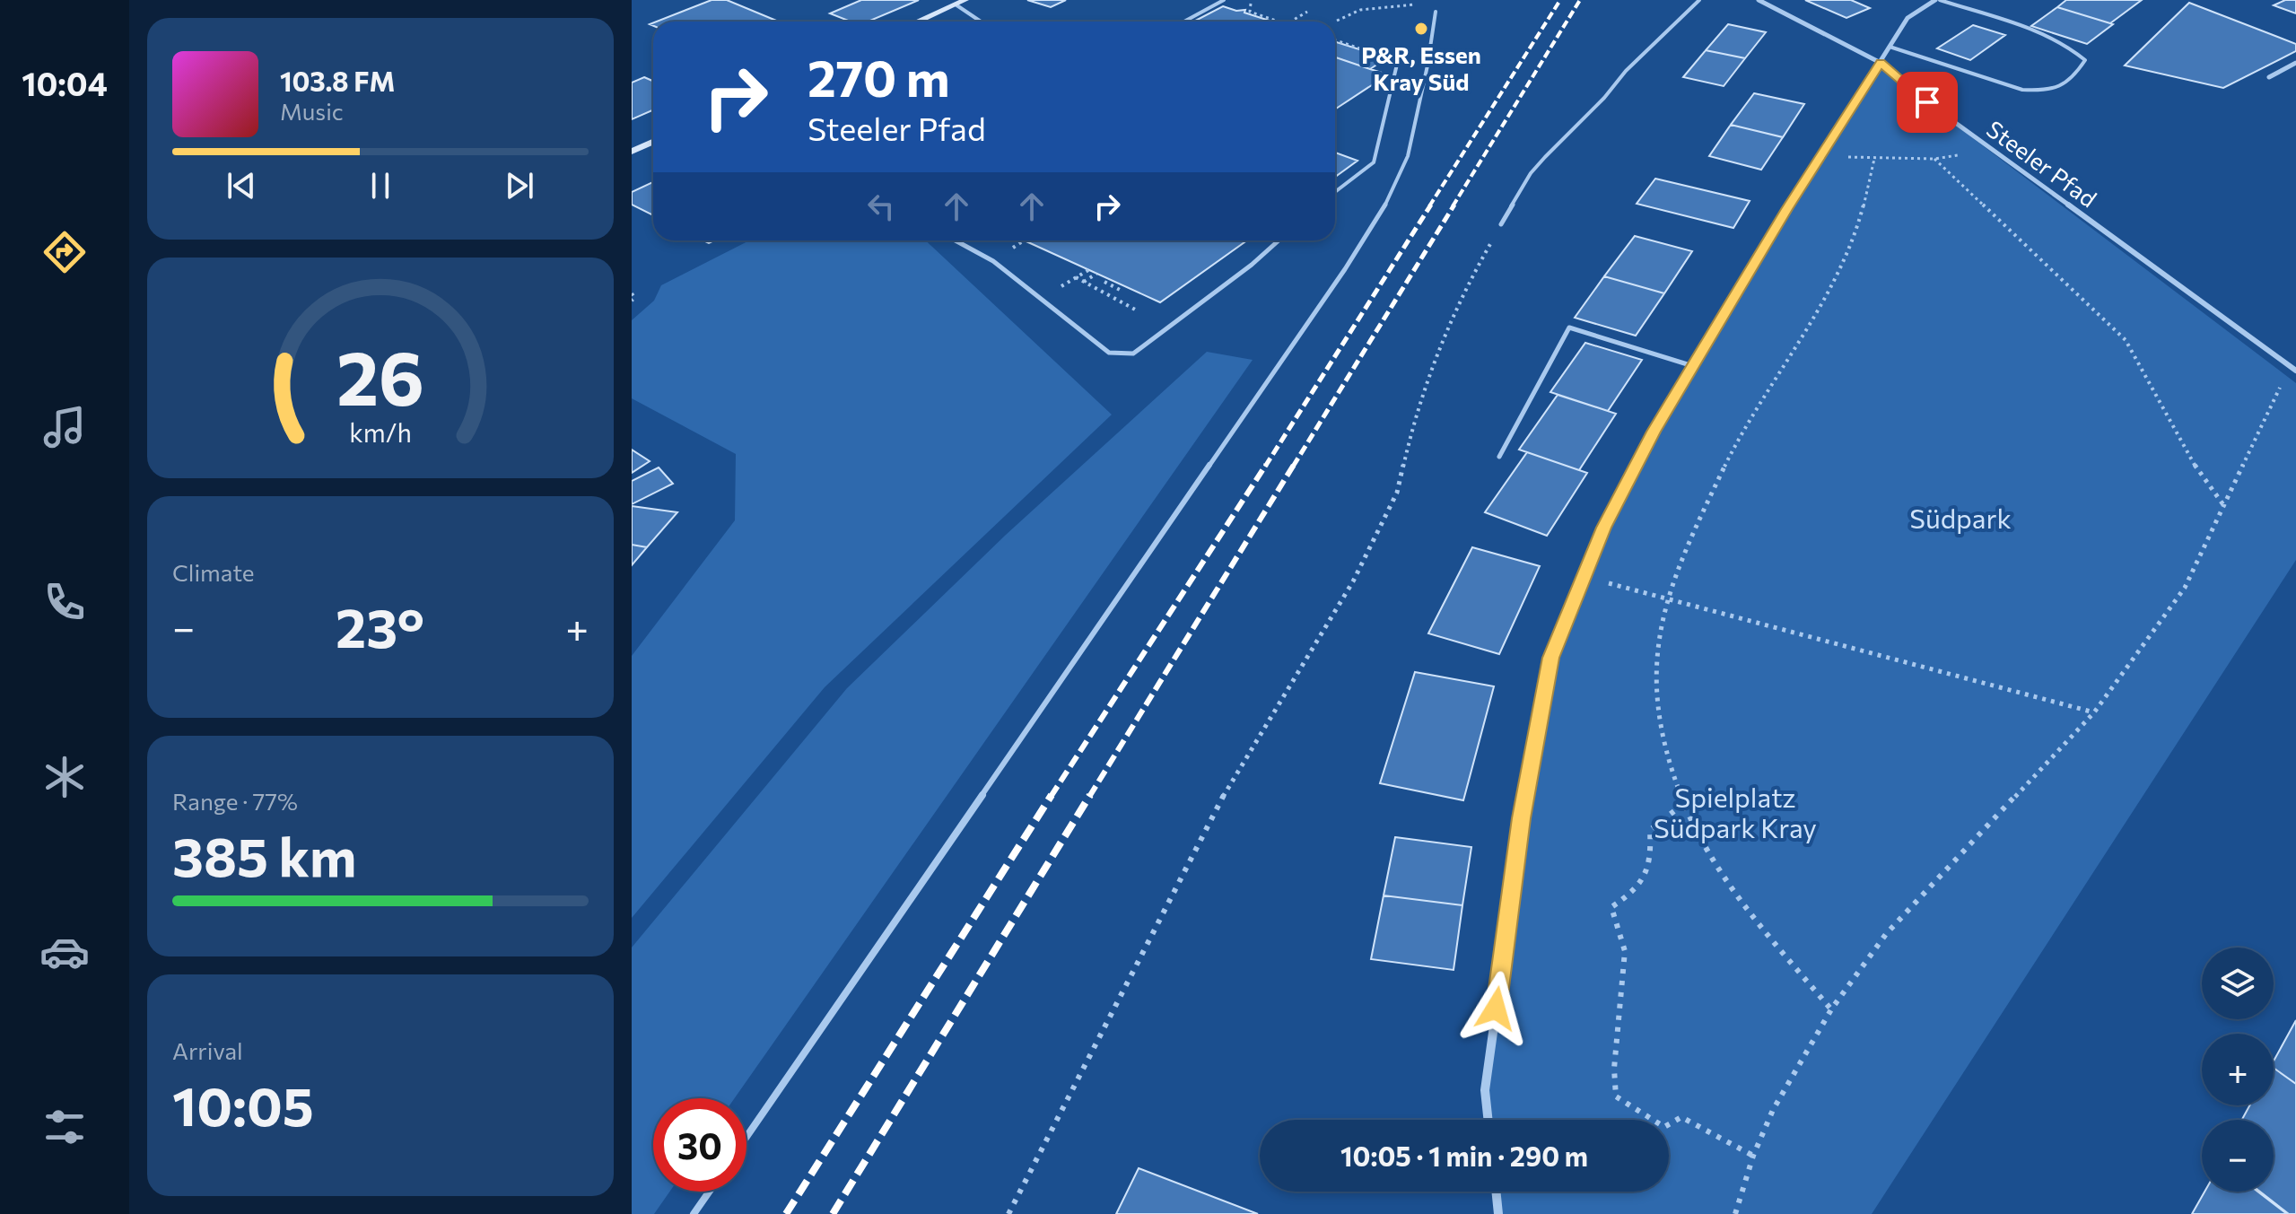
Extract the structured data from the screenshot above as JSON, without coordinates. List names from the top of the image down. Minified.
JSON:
{"streets":{"street":["Steeler Pfad"]},"parks":["Südpark","Spielplatz Südpark Kray"],"places":["P&R, Essen Kray Süd"],"page":{"tabs":"10:04","turn":["270 m","Steeler Pfad"],"song":["103.8 FM","Music"],"tile":["Climate",["Range · 77%","385 km"],["Arrival","10:05"]],"heat":["−","23°","+"],"map_buttons":["+","−"],"limit":"30","trip":"10:05 · 1 min · 290 m","gauge":["26","km/h"]}}
